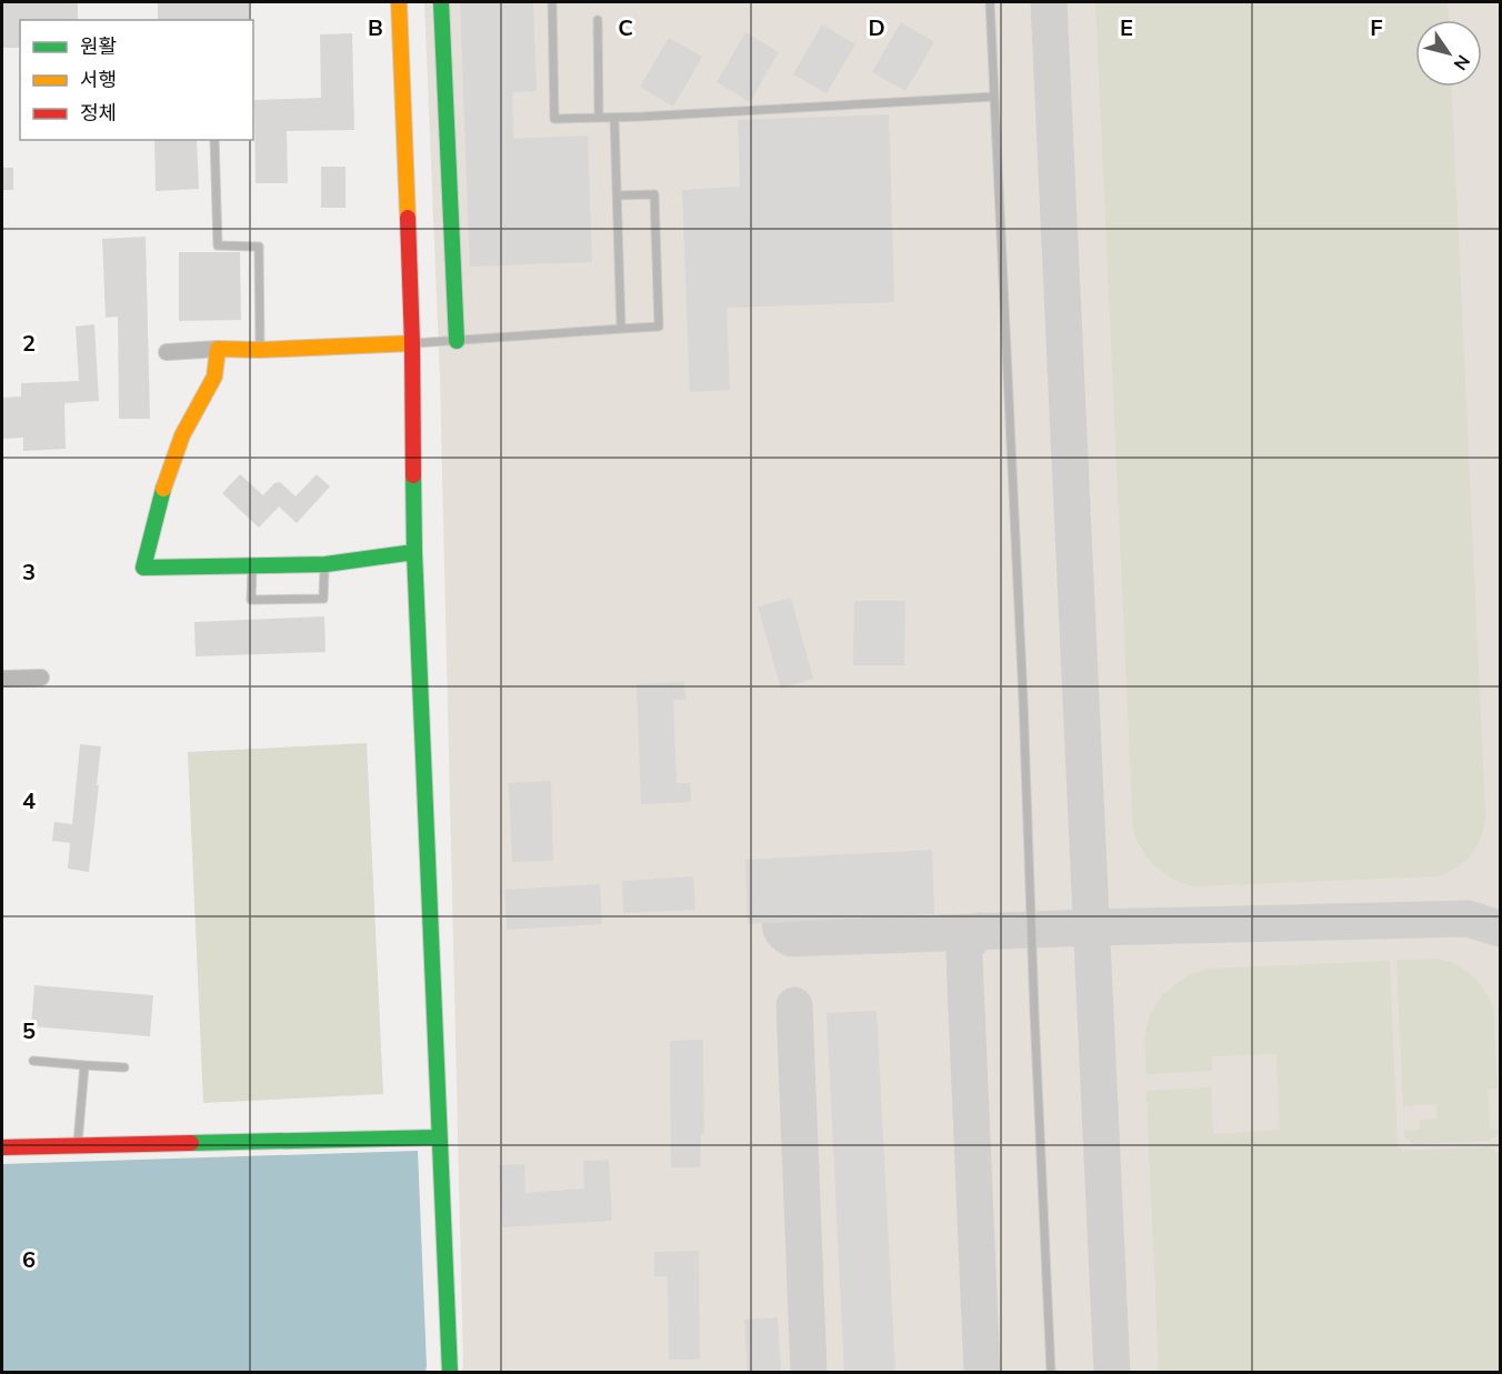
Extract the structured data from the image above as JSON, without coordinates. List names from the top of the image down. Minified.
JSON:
{"legend":["원활","서행","정체"],"north":"bottom right","grid":{"columns":["B","C","D","E","F"],"rows":["2","3","4","5","6"]}}
